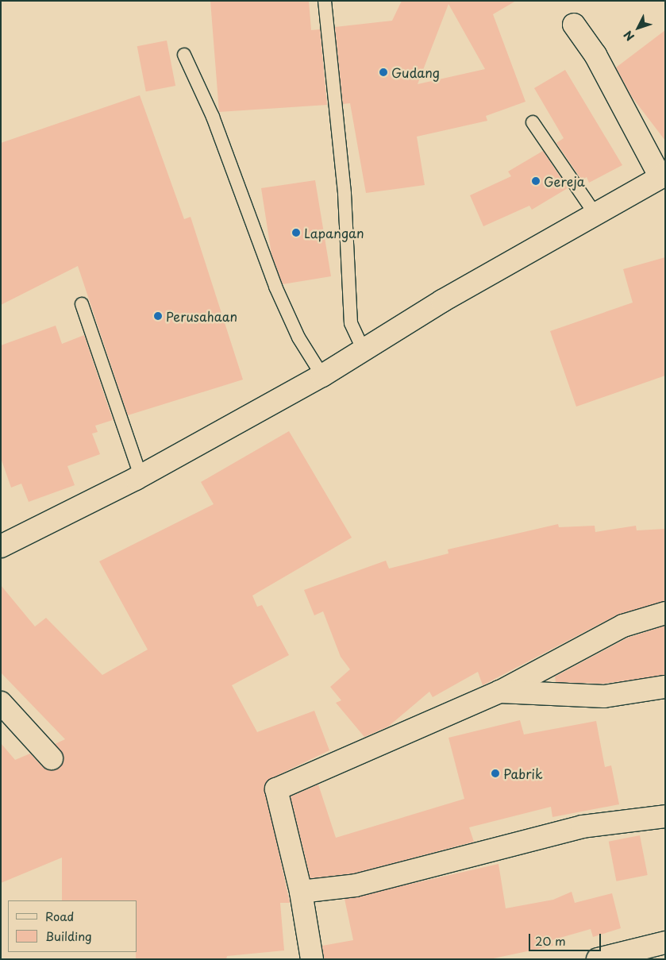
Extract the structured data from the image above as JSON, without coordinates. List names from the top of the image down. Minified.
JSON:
{"places":["Gudang","Gereja","Lapangan","Perusahaan","Pabrik"],"legend":["Road","Building"],"scale_bar":"20 m","north":"bottom left"}
